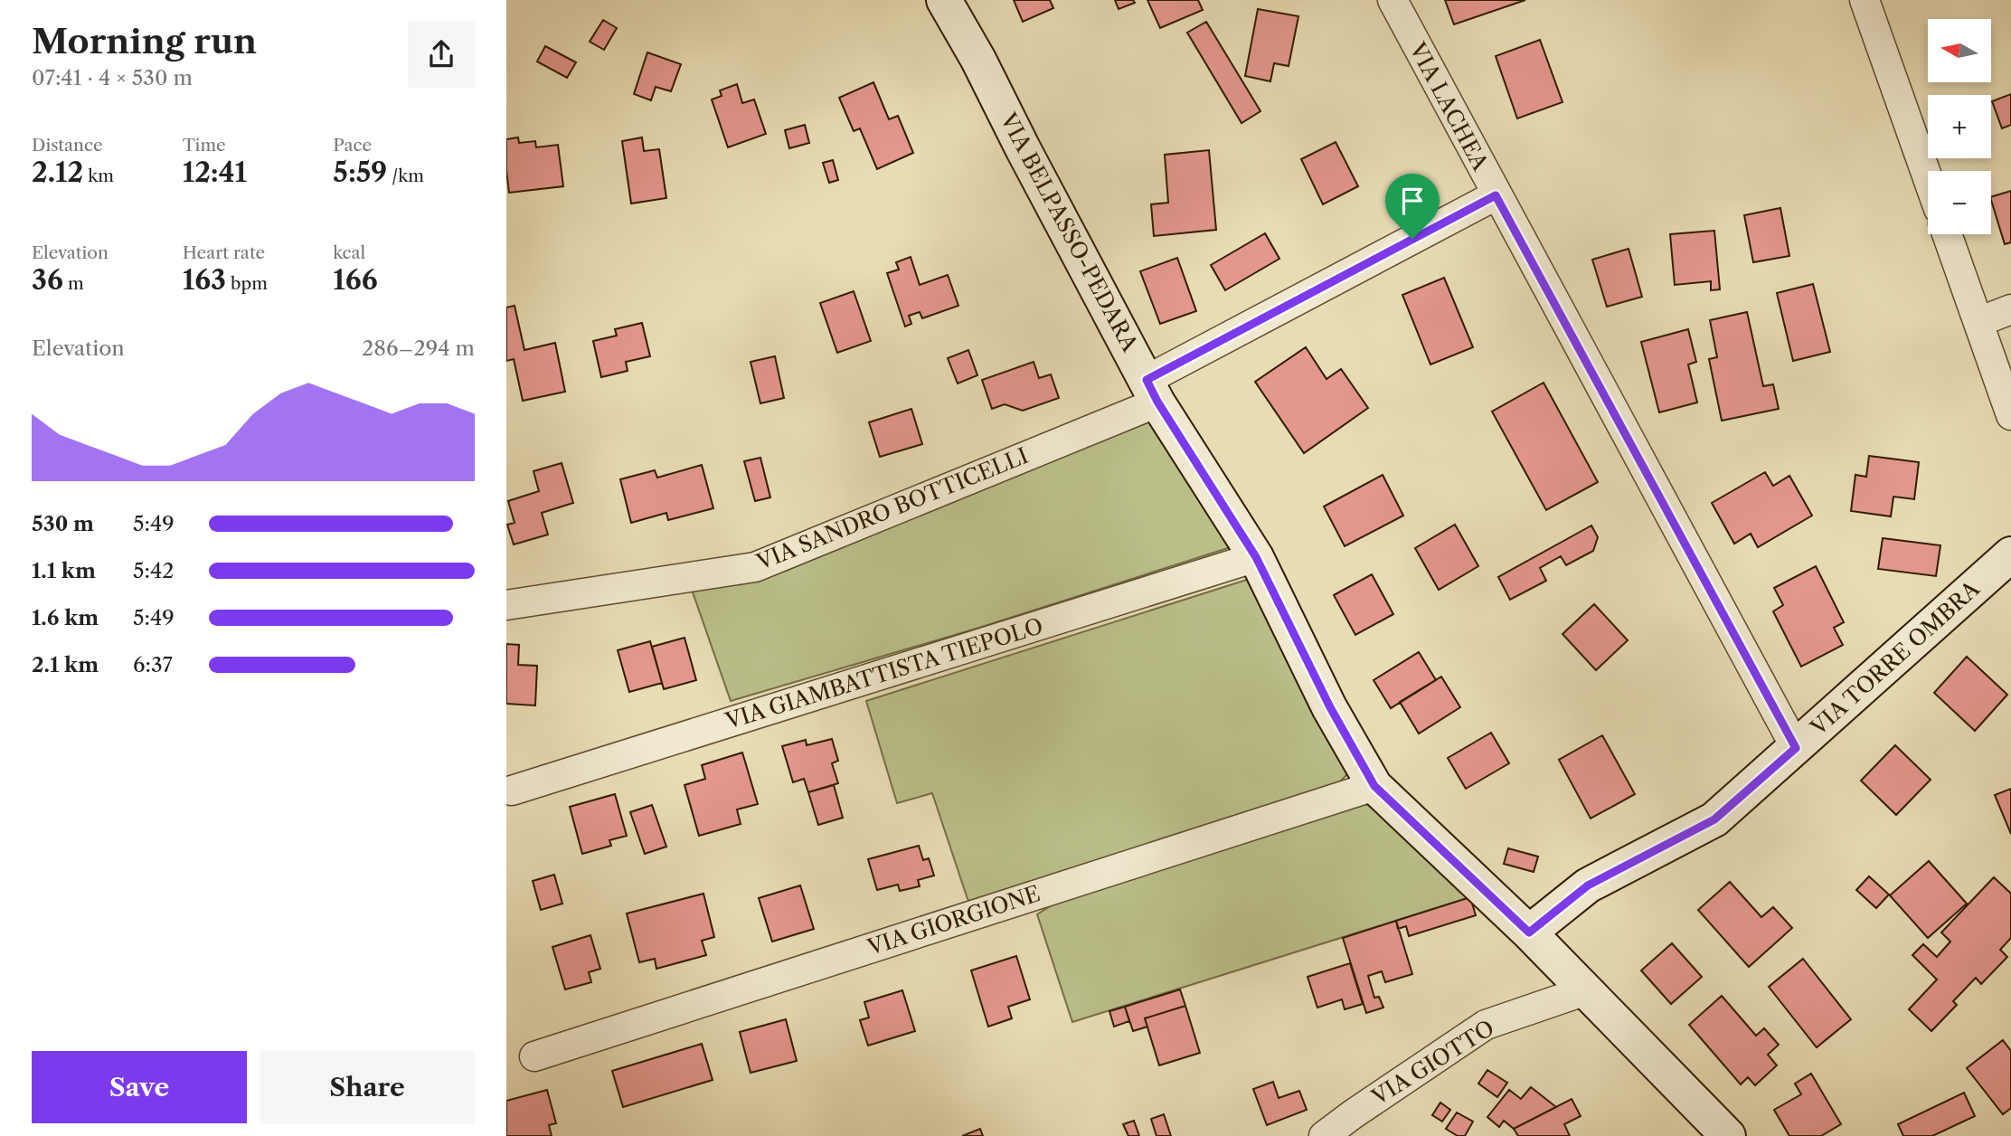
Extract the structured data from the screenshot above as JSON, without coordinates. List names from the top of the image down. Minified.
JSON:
{"streets":{"street":["VIA LACHEA","VIA BELPASSO-PEDARA","VIA SANDRO BOTTICELLI","VIA TORRE OMBRA","VIA GIAMBATTISTA TIEPOLO","VIA GIORGIONE","VIA GIOTTO"]},"crossings":[["VIA LACHEA","VIA SANDRO BOTTICELLI"],["VIA LACHEA","VIA TORRE OMBRA"],["VIA BELPASSO-PEDARA","VIA SANDRO BOTTICELLI"],["VIA BELPASSO-PEDARA","VIA TORRE OMBRA"],["VIA BELPASSO-PEDARA","VIA GIAMBATTISTA TIEPOLO"],["VIA BELPASSO-PEDARA","VIA GIORGIONE"],["VIA BELPASSO-PEDARA","VIA GIOTTO"]],"north":"left","page":{"heading":["Morning run","07:41 · 4 × 530 m"],"map_buttons":["+","−"],"stats":[["Distance","2.12 km"],["Time","12:41"],["Pace","5:59 /km"],["Elevation","36 m"],["Heart rate","163 bpm"],["kcal","166"]],"chart":["Elevation","286–294 m"],"list":[{"name":"530 m","note":"5:49"},{"name":"1.1 km","note":"5:42"},{"name":"1.6 km","note":"5:49"},{"name":"2.1 km","note":"6:37"}],"buttons":["Save","Share"]}}
